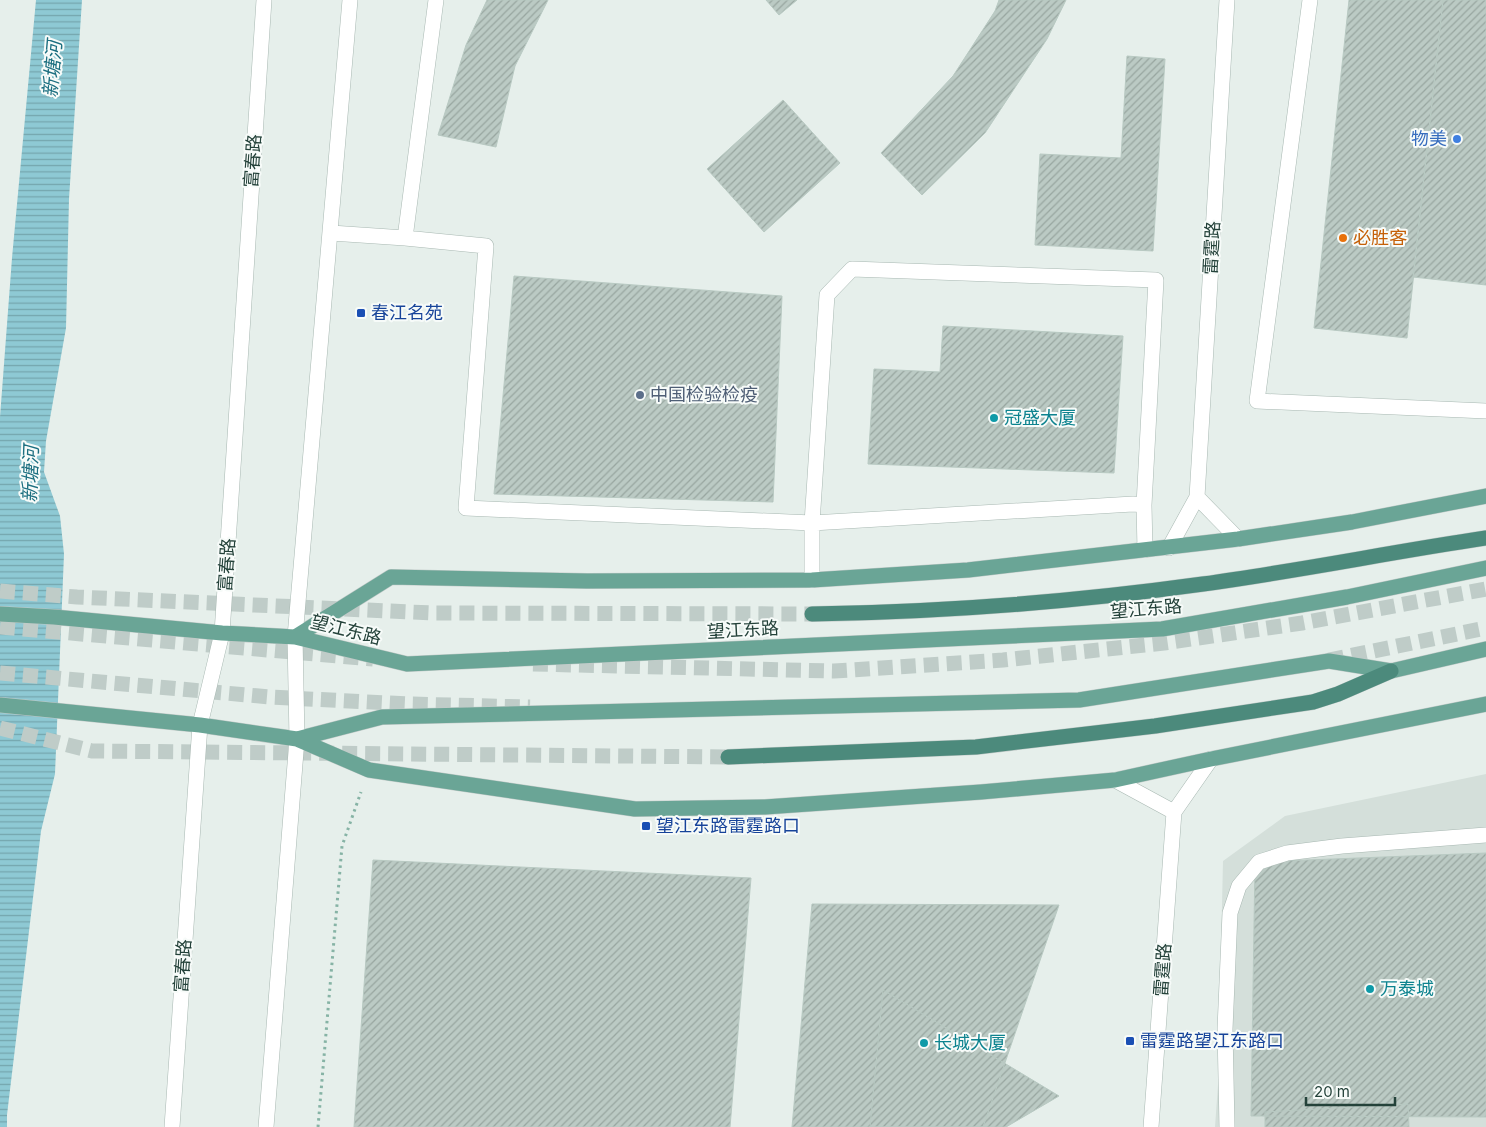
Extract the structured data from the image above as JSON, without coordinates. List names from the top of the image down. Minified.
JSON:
{"streets":{"main road":["望江东路"],"street":["富春路","雷霆路"]},"crossings":[["富春路","望江东路"]],"water":["新塘河"],"places":{"other":["物美","必胜客","中国检验检疫","冠盛大厦","万泰城","长城大厦"],"transit":["春江名苑","望江东路雷霆路口","雷霆路望江东路口"]},"scale_bar":"20 m"}
